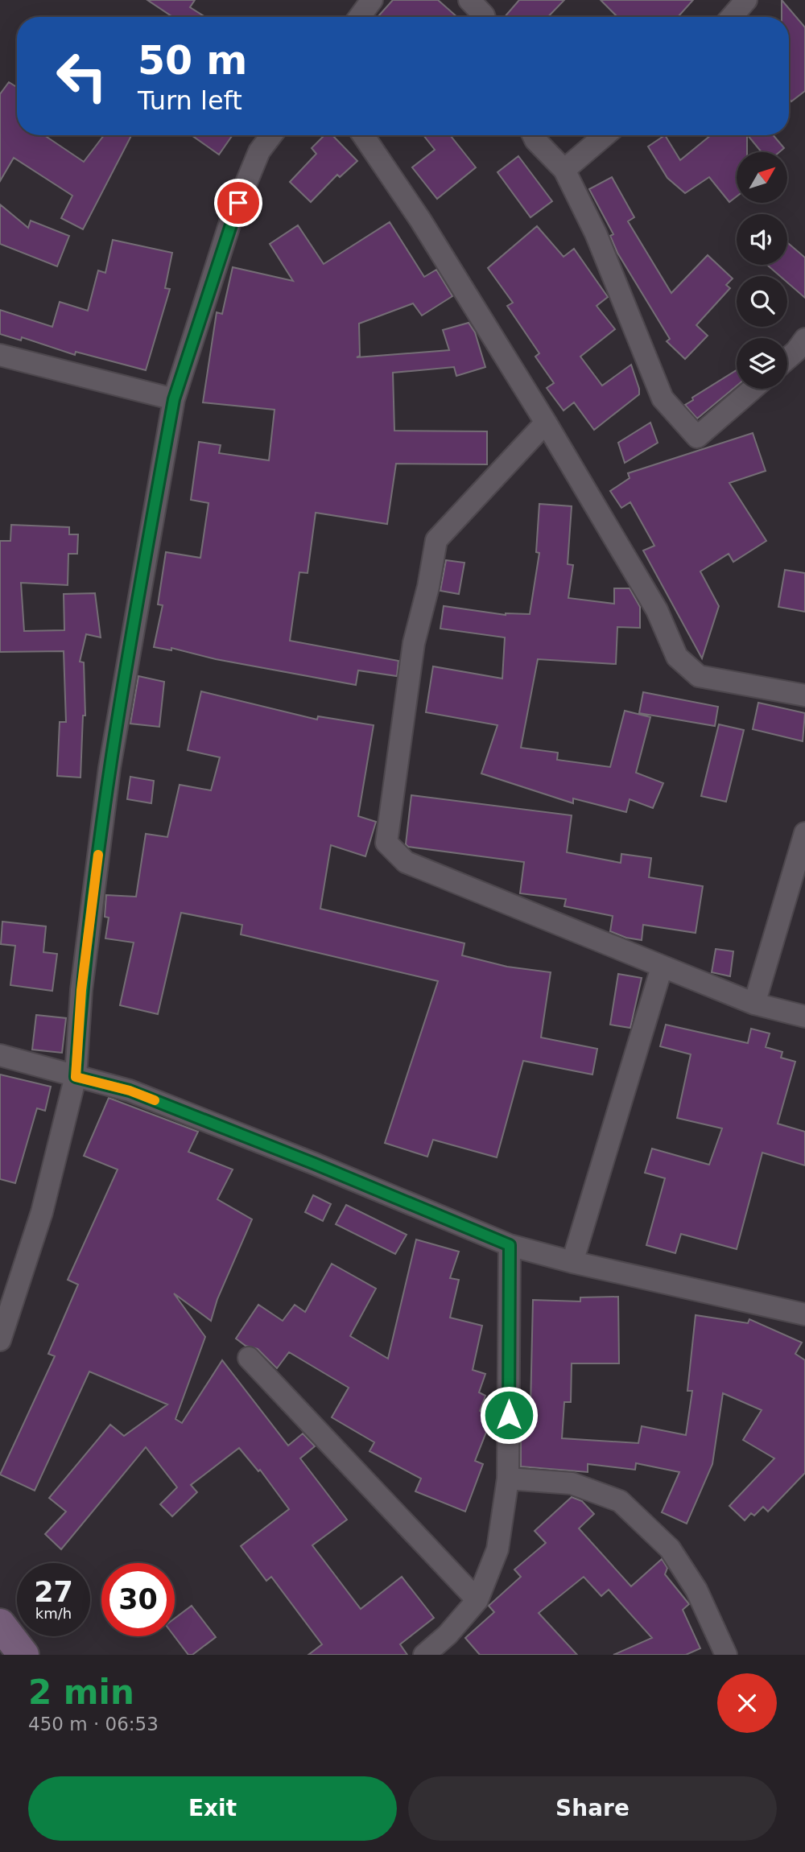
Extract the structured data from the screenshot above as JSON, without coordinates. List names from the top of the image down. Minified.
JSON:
{"north":"top right","page":{"turn":["50 m","Turn left"],"speed":"27 km/h","limit":"30","heading":["2 min","450 m · 06:53"],"buttons":["Exit","Share"]}}
